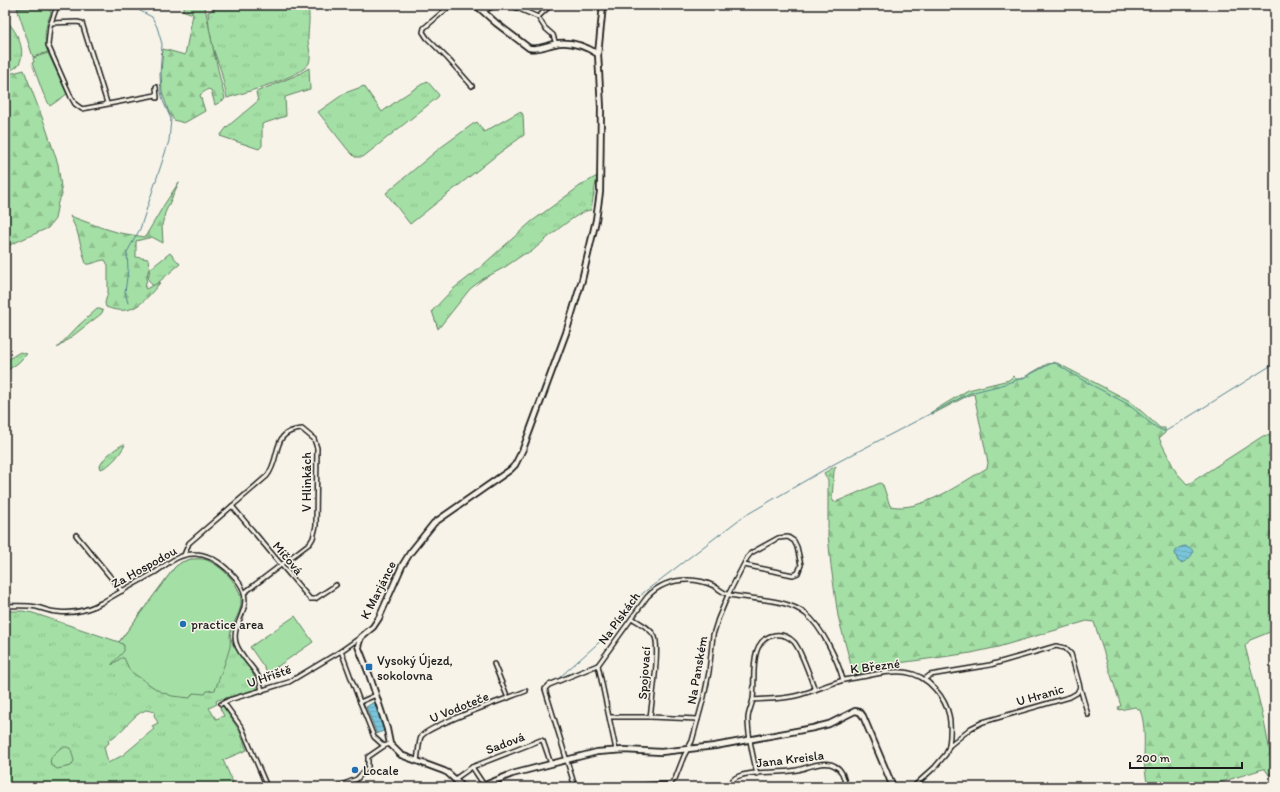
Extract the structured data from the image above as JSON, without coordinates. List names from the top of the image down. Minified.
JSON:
{"streets":{"street":["V Hlinkách","Míčová","Za Hospodou","K Marjánce","Na Pískách","K Březné","Na Panském","Spojovací","U Hřiště","U Hranic","U Vodoteče","Sadová","Jana Kreisla"]},"crossings":[["V Hlinkách","Míčová"],["V Hlinkách","Za Hospodou"],["K Marjánce","U Hřiště"],["Na Pískách","K Březné"],["Na Pískách","Na Panském"],["Na Pískách","Spojovací"],["K Březné","U Hranic"]],"places":{"other":["practice area","Locale"],"transit":["Vysoký Újezd, sokolovna"]},"scale_bar":"200 m"}
